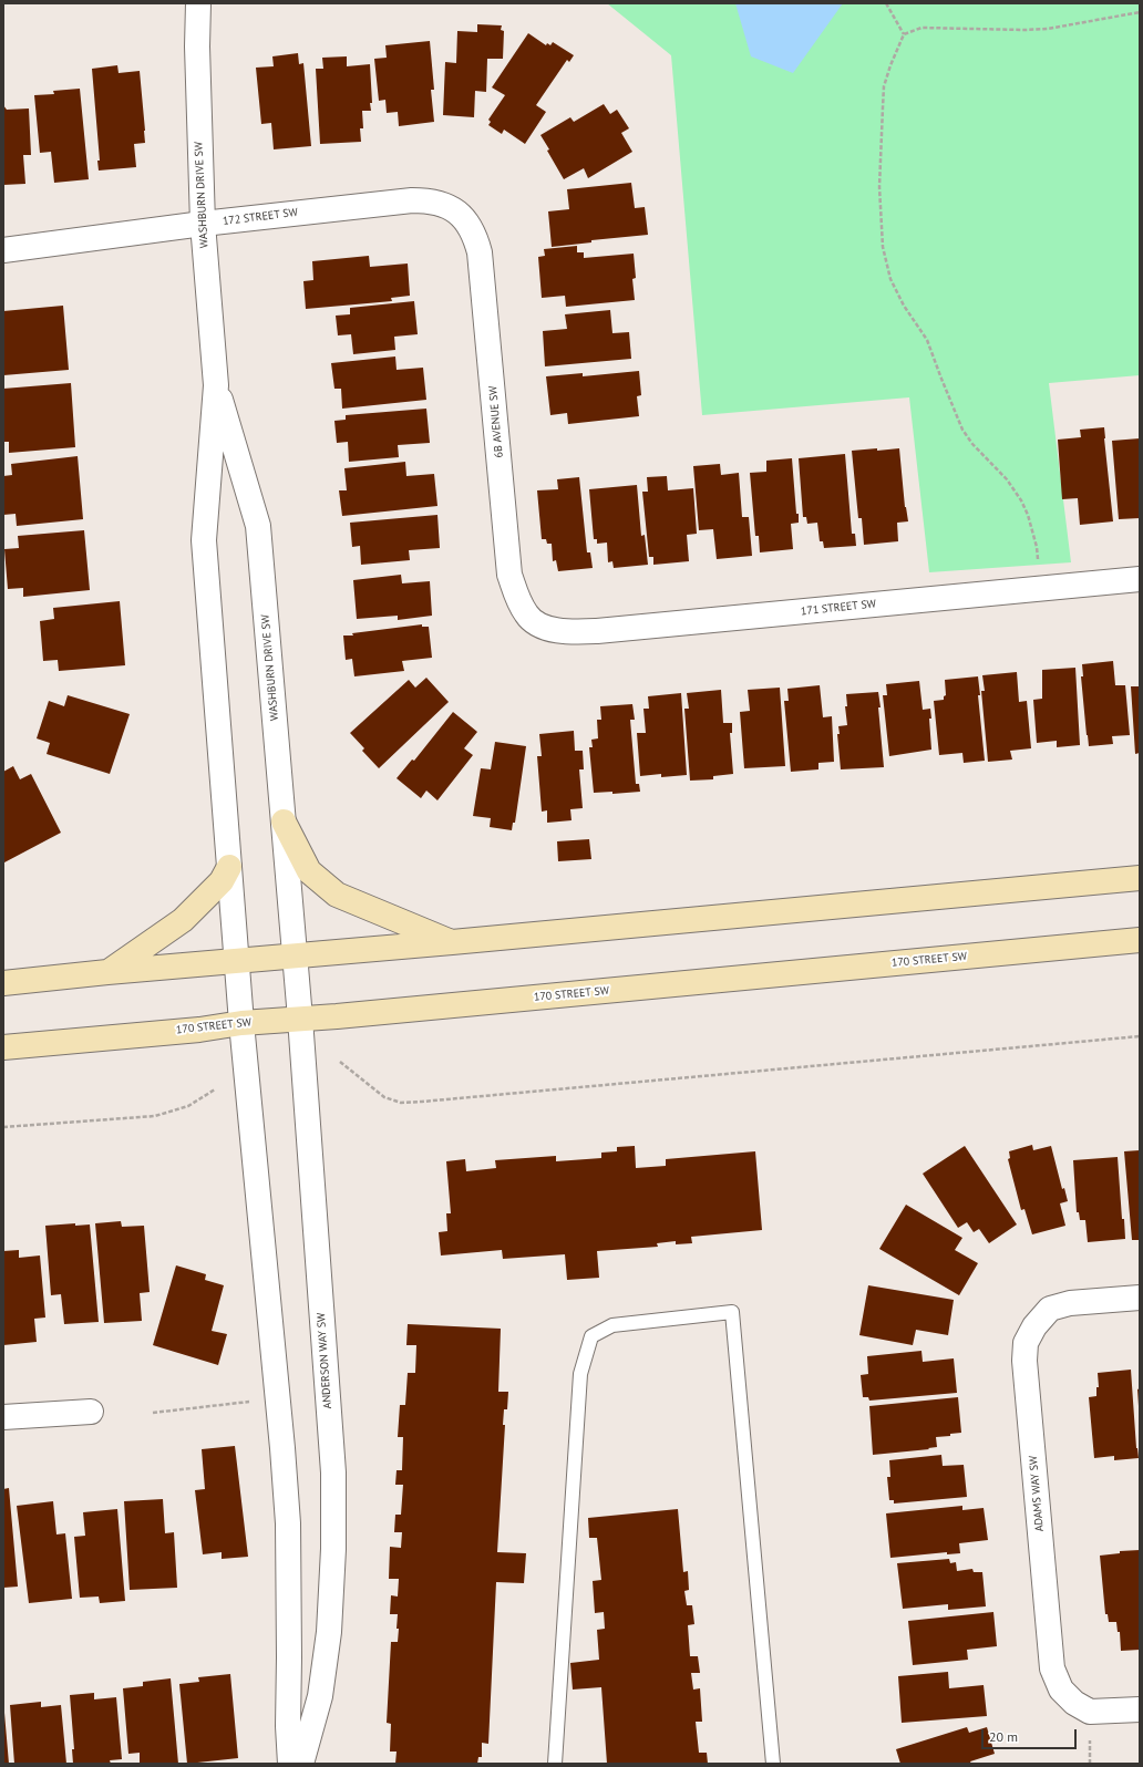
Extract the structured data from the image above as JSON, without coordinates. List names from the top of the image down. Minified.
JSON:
{"streets":{"main road":["170 STREET SW"],"street":["WASHBURN DRIVE SW","172 STREET SW","6B AVENUE SW","171 STREET SW","ANDERSON WAY SW","ADAMS WAY SW"]},"crossings":[["WASHBURN DRIVE SW","172 STREET SW"],["WASHBURN DRIVE SW","ANDERSON WAY SW"],["172 STREET SW","6B AVENUE SW"],["6B AVENUE SW","171 STREET SW"],["170 STREET SW","ANDERSON WAY SW"]],"scale_bar":"20 m"}
